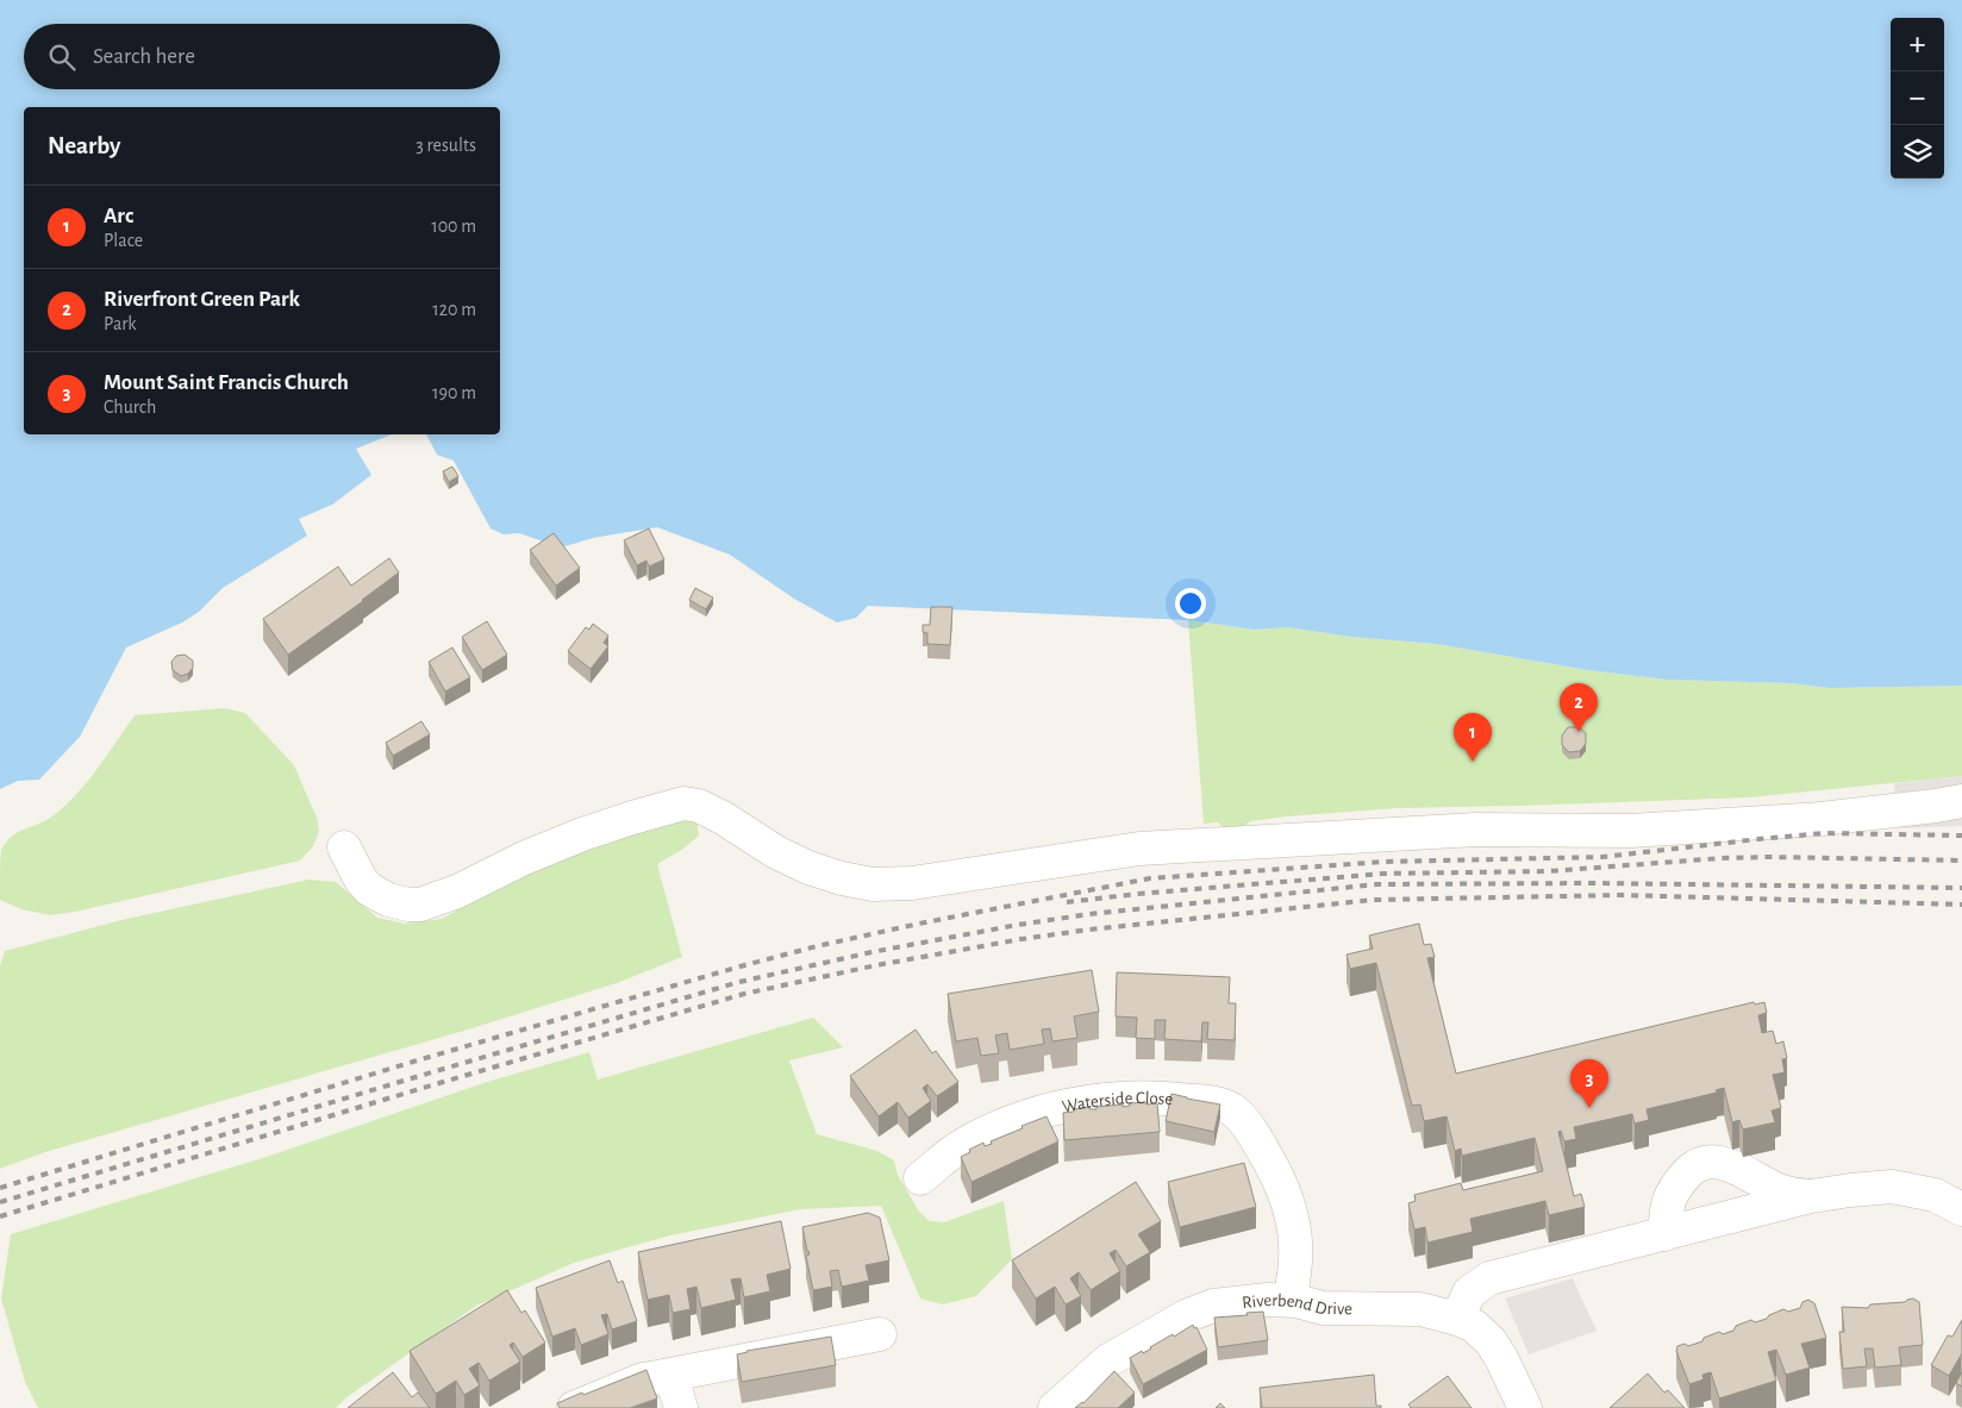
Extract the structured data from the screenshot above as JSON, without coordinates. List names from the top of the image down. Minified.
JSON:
{"streets":{"street":["Waterside Close","Riverbend Drive"]},"crossings":[["Waterside Close","Riverbend Drive"]],"page":{"map_buttons":["+","−"],"search":"Search here","heading":["Nearby","3 results"],"list":[{"mark":"1","name":"Arc","note":"Place","value":"100 m"},{"mark":"2","name":"Riverfront Green Park","note":"Park","value":"120 m"},{"mark":"3","name":"Mount Saint Francis Church","note":"Church","value":"190 m"}],"pins":["2","1","3"]}}
